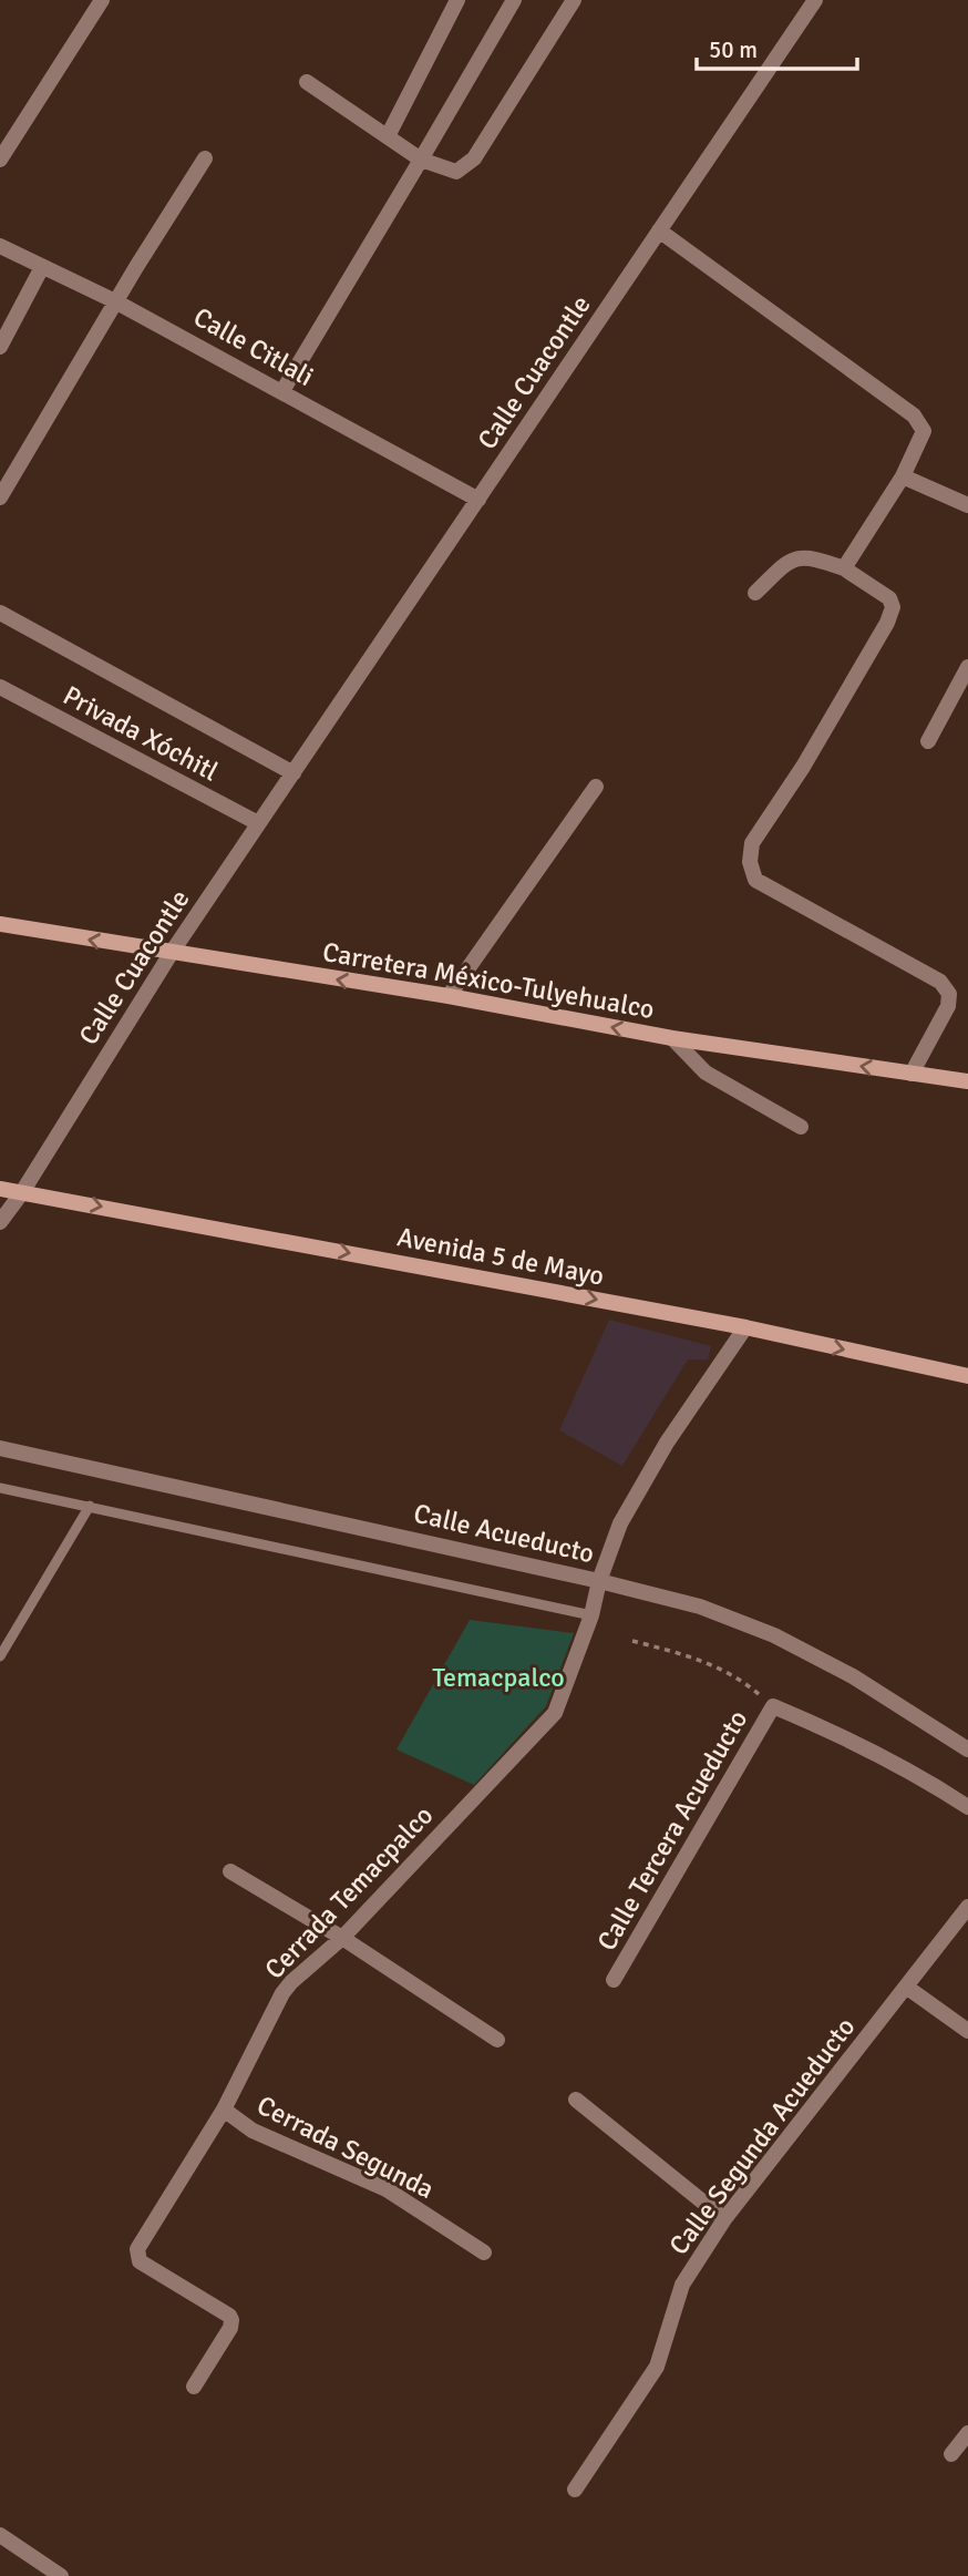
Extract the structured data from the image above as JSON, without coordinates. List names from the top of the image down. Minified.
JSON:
{"streets":{"main road":["Carretera México-Tulyehualco","Avenida 5 de Mayo"],"street":["Calle Citlali","Calle Cuacontle","Privada Xóchitl","Calle Acueducto","Calle Tercera Acueducto","Cerrada Temacpalco","Calle Segunda Acueducto","Cerrada Segunda"]},"crossings":[["Calle Citlali","Calle Cuacontle"],["Calle Cuacontle","Privada Xóchitl"],["Calle Cuacontle","Carretera México-Tulyehualco"],["Calle Cuacontle","Avenida 5 de Mayo"],["Avenida 5 de Mayo","Cerrada Temacpalco"],["Calle Acueducto","Cerrada Temacpalco"],["Cerrada Temacpalco","Cerrada Segunda"]],"one_way":["Carretera México-Tulyehualco","Avenida 5 de Mayo"],"parks":["Temacpalco"],"scale_bar":"50 m"}
